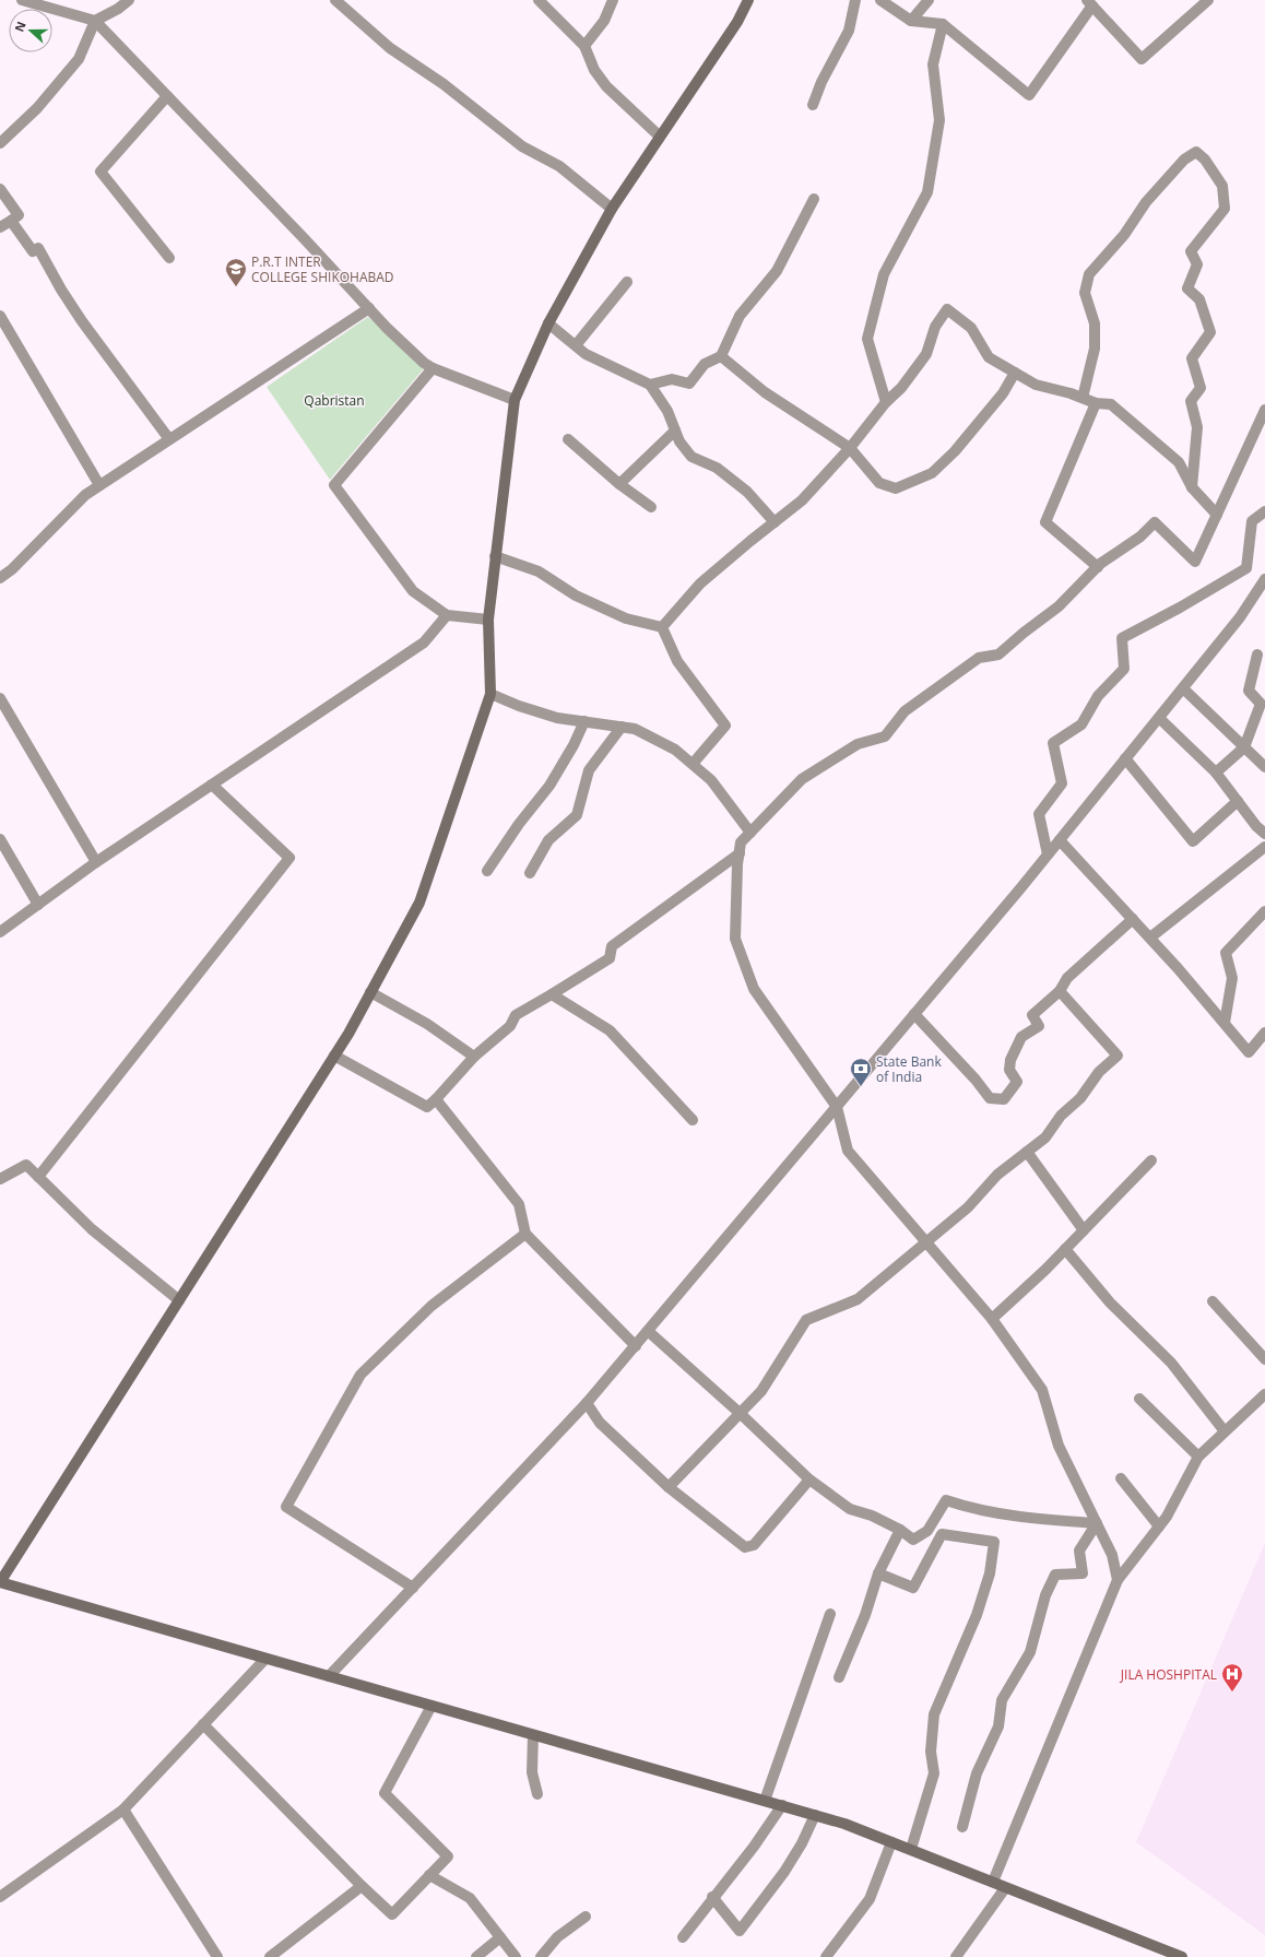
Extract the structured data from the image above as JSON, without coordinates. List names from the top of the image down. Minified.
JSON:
{"parks":["Qabristan"],"places":{"school or university":["P.R.T INTER COLLEGE SHIKOHABAD"],"bank":["State Bank of India"],"hospital":["JILA HOSHPITAL"]},"north":"left"}
